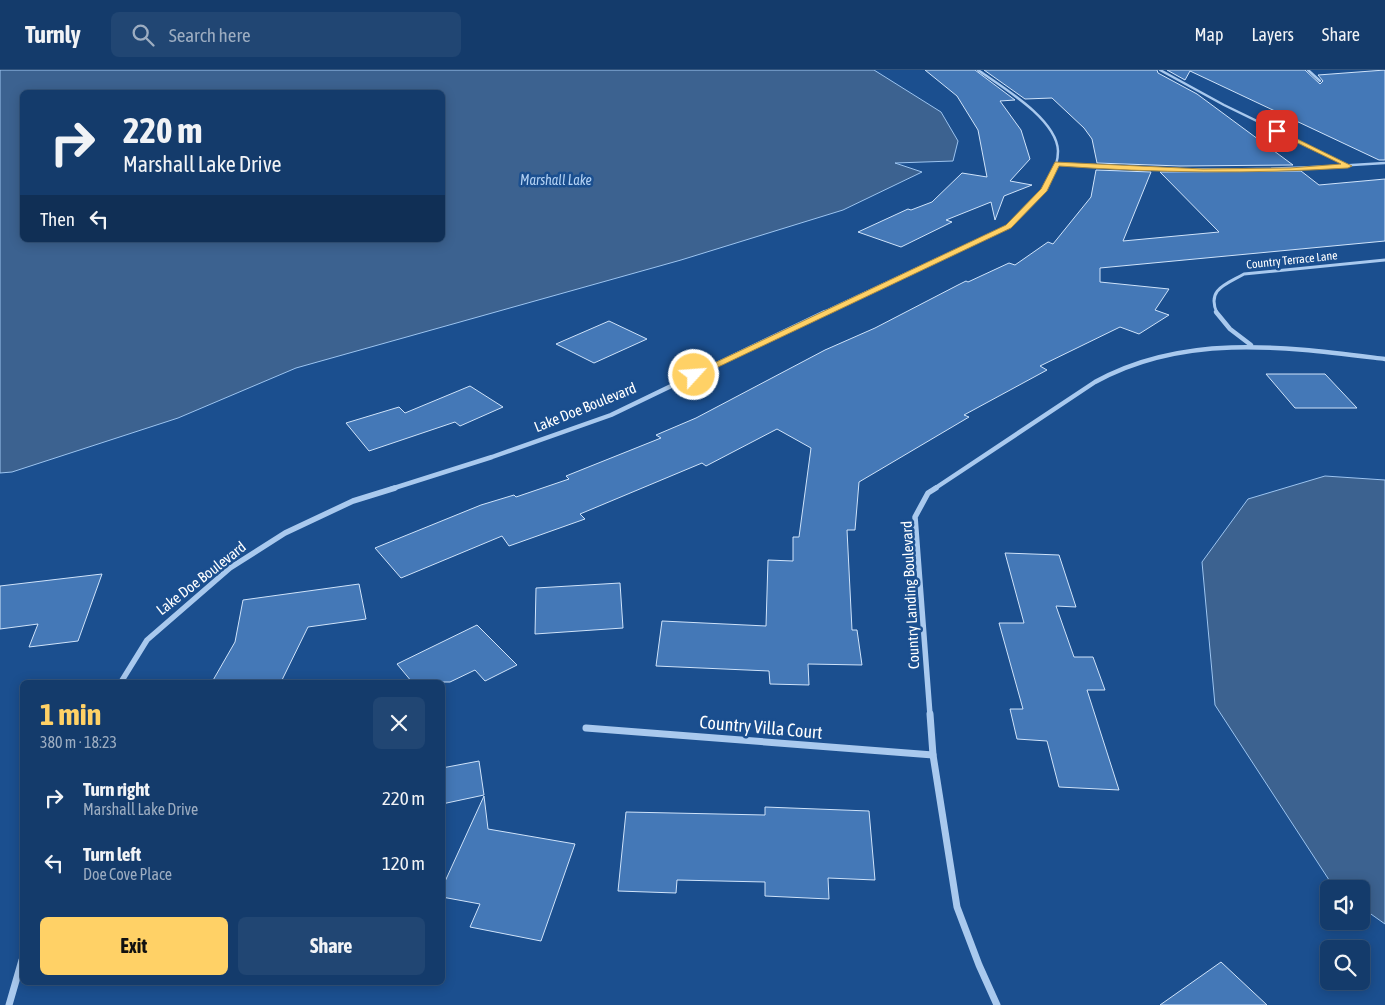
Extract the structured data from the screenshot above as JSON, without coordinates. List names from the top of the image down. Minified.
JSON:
{"streets":{"street":["Country Terrace Lane","Lake Doe Boulevard","Country Landing Boulevard","Country Villa Court"]},"crossings":[["Country Terrace Lane","Country Landing Boulevard"],["Country Landing Boulevard","Country Villa Court"]],"water":["Marshall Lake"],"page":{"header":"Turnly","search":"Search here","nav":["Map","Layers","Share"],"turn":["220 m","Marshall Lake Drive"],"then":"Then","heading":["1 min","380 m · 18:23"],"list":[{"name":"Turn right","note":"Marshall Lake Drive","value":"220 m"},{"name":"Turn left","note":"Doe Cove Place","value":"120 m"}],"buttons":["Exit","Share"]}}
